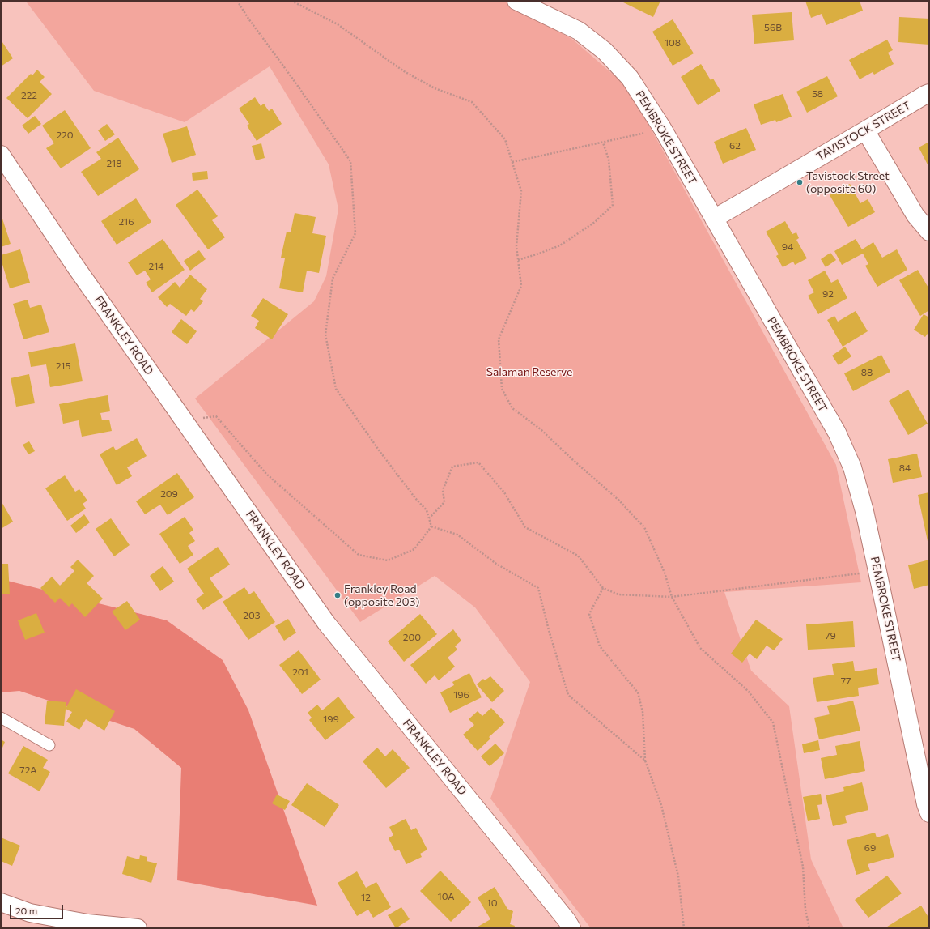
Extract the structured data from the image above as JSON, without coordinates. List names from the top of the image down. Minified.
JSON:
{"streets":{"street":["TAVISTOCK STREET","PEMBROKE STREET","FRANKLEY ROAD"]},"crossings":[["TAVISTOCK STREET","PEMBROKE STREET"]],"parks":["Salaman Reserve"],"places":["Tavistock Street (opposite 60)","Frankley Road (opposite 203)"],"house_numbers":["56B","108","58","222","220","62","218","216","94","214","92","215","88","84","209","203","79","200","201","77","196","199","72A","69","10A","12","10"],"scale_bar":"20 m"}
